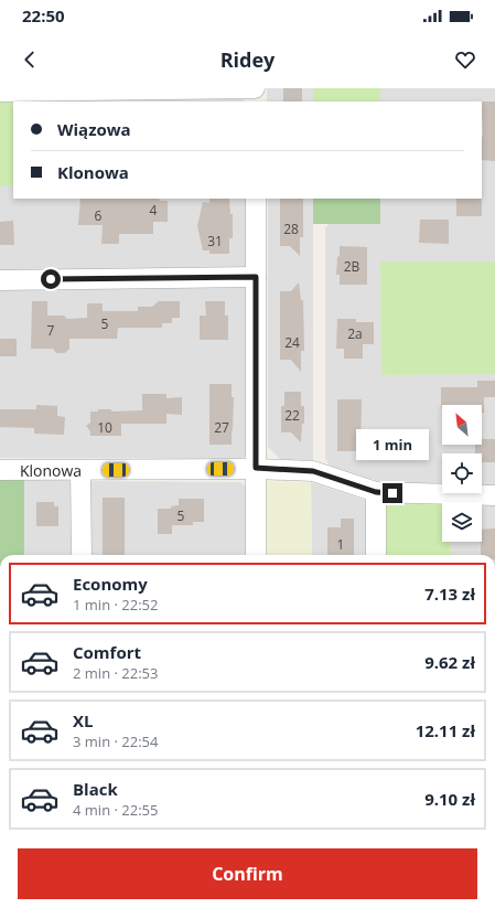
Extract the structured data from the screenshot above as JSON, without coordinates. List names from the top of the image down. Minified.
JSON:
{"streets":{"street":["Klonowa"]},"house_numbers":["4","6","28","31","2B","5","7","2a","24","22","10","27","5","1"],"north":"top left","page":{"status":"22:50","header":"Ridey","banner":["Wiązowa","Klonowa"],"bubble":"1 min","list":[{"name":"Economy","note":"1 min · 22:52","value":"7.13 zł"},{"name":"Comfort","note":"2 min · 22:53","value":"9.62 zł"},{"name":"XL","note":"3 min · 22:54","value":"12.11 zł"},{"name":"Black","note":"4 min · 22:55","value":"9.10 zł"}],"buttons":"Confirm"}}
